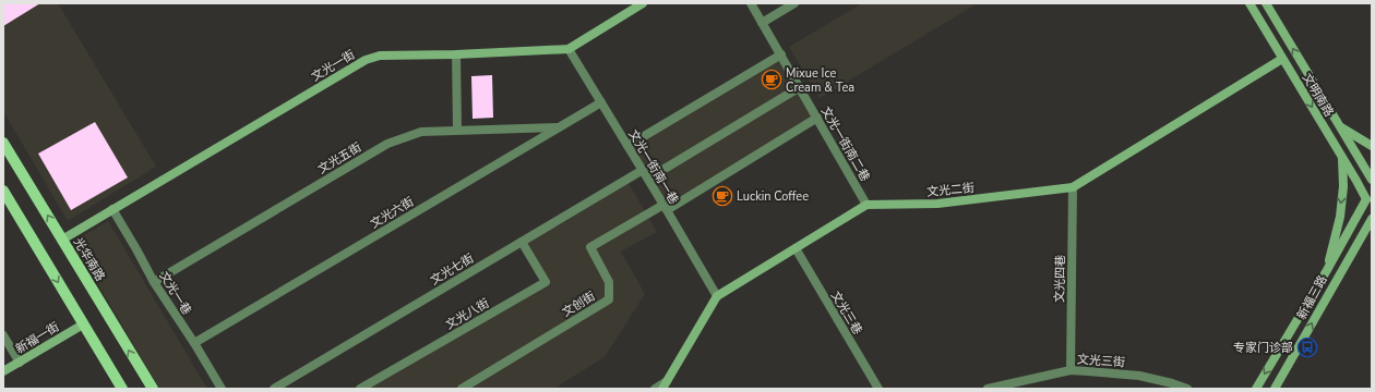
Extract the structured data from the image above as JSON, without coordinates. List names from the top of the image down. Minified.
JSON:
{"streets":{"main road":["光华南路"],"street":["文光一街","文明南路","文光一街南二巷","文光五街","文光一街南一巷","文光二街","文光六街","文光七街","文光四巷","文光一巷","新福三路","文创街","文光三巷","文光八街","新福一街","文光三街"]},"crossings":[["文光一街","文光一街南一巷"],["文光一街","光华南路"],["文光一街","文光一巷"],["文明南路","文光二街"],["文光一街南二巷","文光二街"],["文光五街","文光六街"],["文光五街","文光一巷"],["文光一街南一巷","文光六街"],["文光一街南一巷","文光七街"],["文光一街南一巷","文创街"],["文光二街","文光四巷"],["文光六街","文光一巷"],["文光七街","文光八街"],["文光四巷","文光三街"]],"places":{"cafe":["Mixue Ice Cream & Tea","Luckin Coffee"],"bus stop":["专家门诊部"]}}
